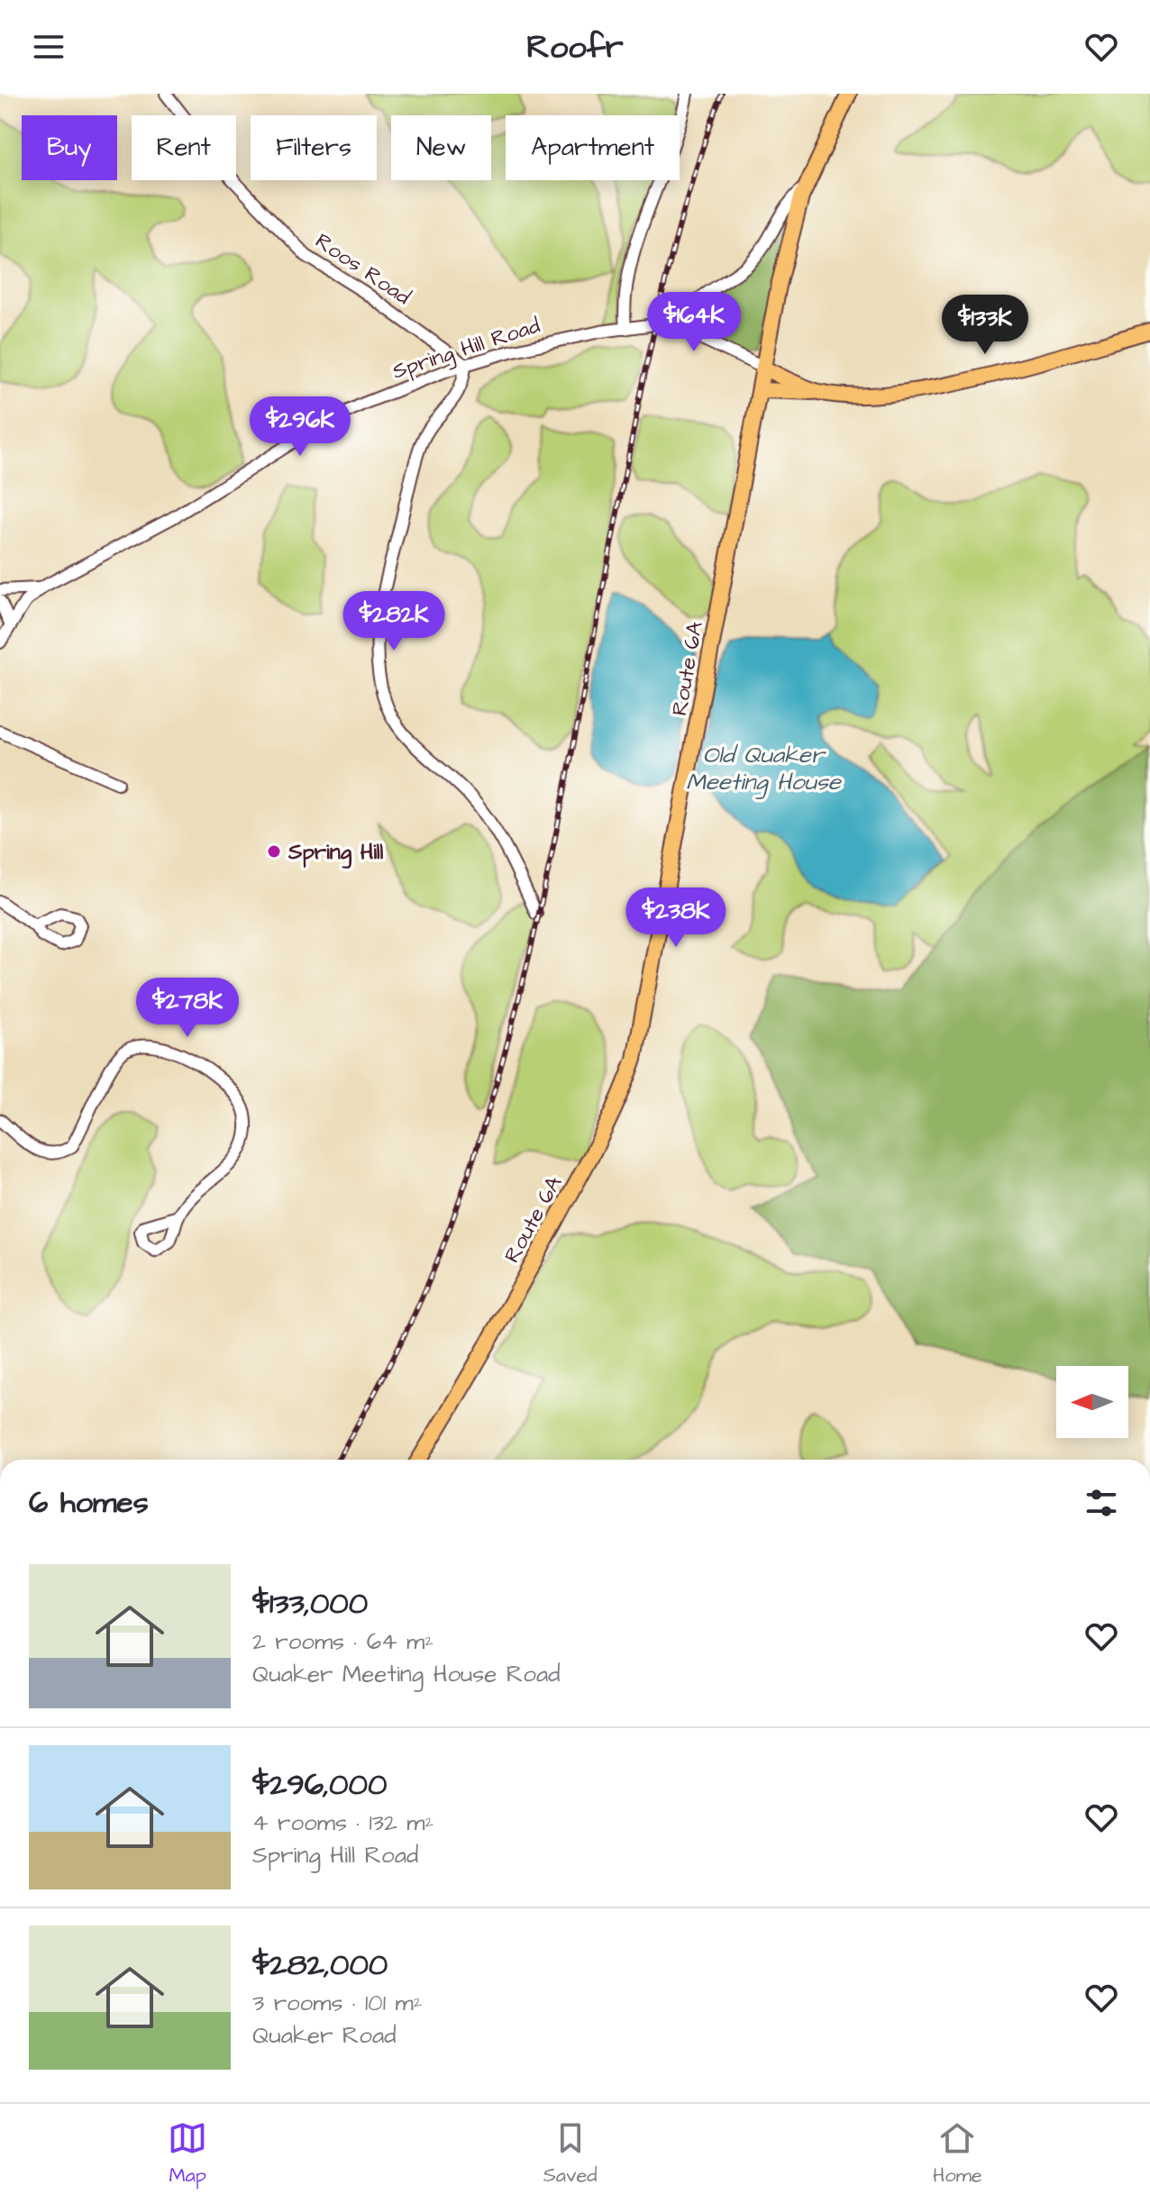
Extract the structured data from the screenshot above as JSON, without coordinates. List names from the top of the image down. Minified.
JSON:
{"streets":{"main road":["Route 6A"],"street":["Roos Road","Spring Hill Road"]},"crossings":[["Roos Road","Spring Hill Road"],["Spring Hill Road","Route 6A"]],"water":["Old Quaker Meeting House"],"places":["Spring Hill"],"north":"left","page":{"header":"Roofr","chip":["Buy","Rent","Filters","New","Apartment"],"price":["$164K","$133K","$296K","$282K","$238K","$278K"],"heading":"6 homes","list":[{"name":"$133,000","note":"2 rooms · 64 m² · Quaker Meeting House Road"},{"name":"$296,000","note":"4 rooms · 132 m² · Spring Hill Road"},{"name":"$282,000","note":"3 rooms · 101 m² · Quaker Road"}],"tabs":["Map","Saved","Home"]}}
